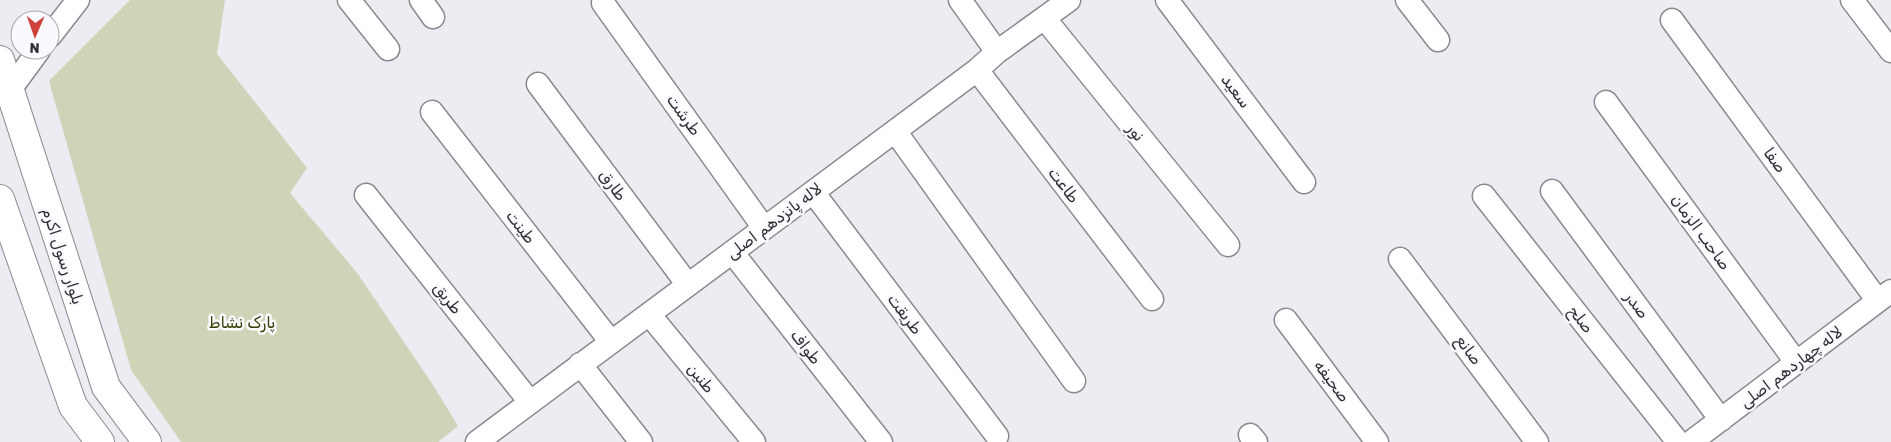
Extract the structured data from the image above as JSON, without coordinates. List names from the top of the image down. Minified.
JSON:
{"streets":{"main road":["بلوار رسول اکرم"],"street":["سعید","طرشت","نور","صفا","طارق","طاعت","لاله پانزدهم اصلی","طینت","صاحب الزمان","طریق","صدر","طریقت","صلح","طواف","صانع","لاله چهاردهم اصلی","طنین","صحیفه"]},"crossings":[["طرشت","لاله پانزدهم اصلی"],["نور","لاله پانزدهم اصلی"],["صفا","لاله چهاردهم اصلی"],["طارق","لاله پانزدهم اصلی"],["طاعت","لاله پانزدهم اصلی"],["لاله پانزدهم اصلی","طینت"],["لاله پانزدهم اصلی","طریق"],["لاله پانزدهم اصلی","طریقت"],["لاله پانزدهم اصلی","طواف"],["لاله پانزدهم اصلی","طنین"],["صاحب الزمان","لاله چهاردهم اصلی"],["صدر","لاله چهاردهم اصلی"]],"parks":["پارک نشاط"],"north":"bottom"}
